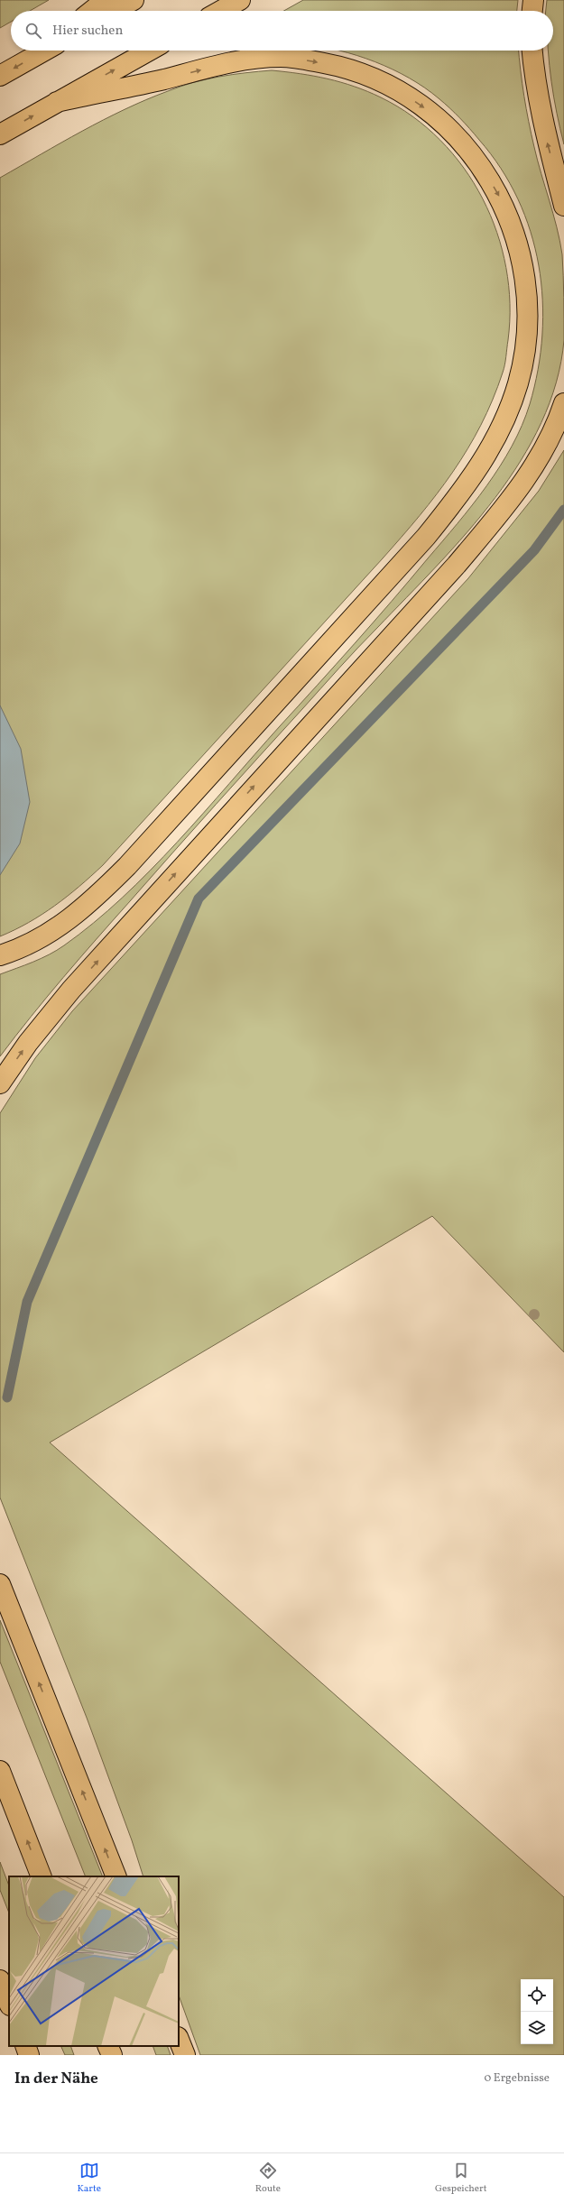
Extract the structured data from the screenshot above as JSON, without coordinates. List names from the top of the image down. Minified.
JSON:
{"page":{"search":"Hier suchen","heading":["In der Nähe","0 Ergebnisse"],"nav":["Karte","Route","Gespeichert"]}}
